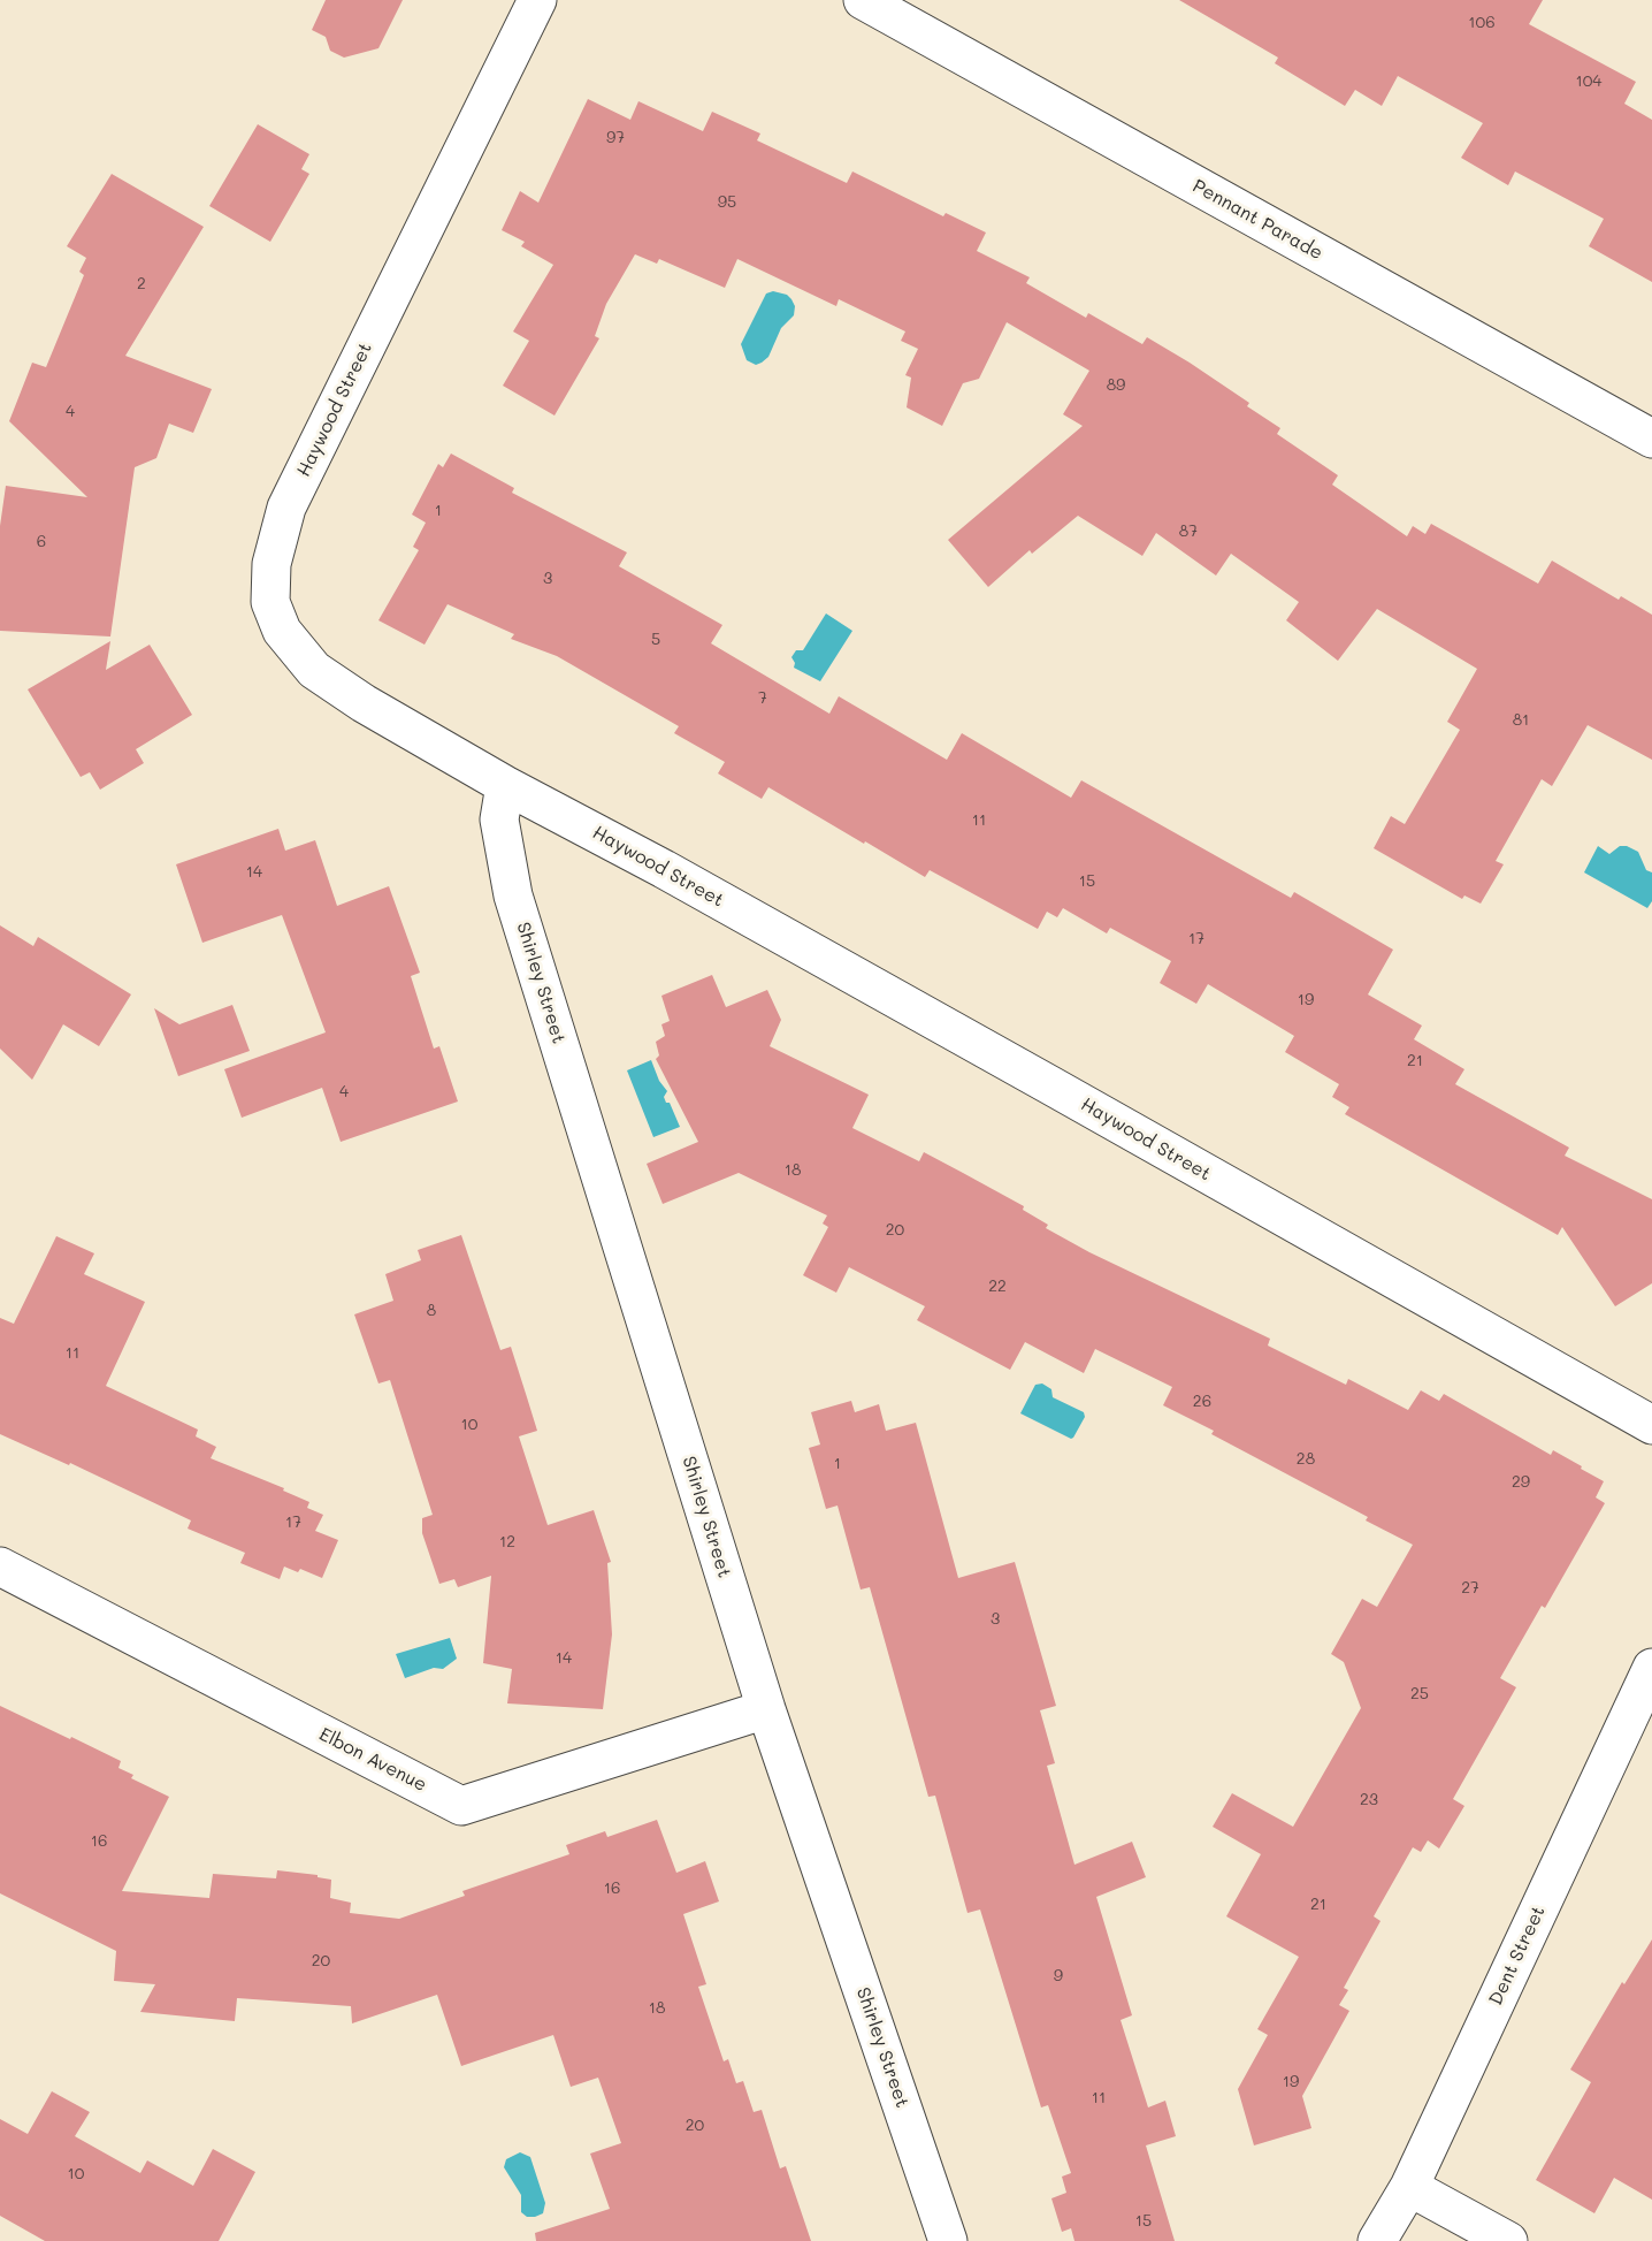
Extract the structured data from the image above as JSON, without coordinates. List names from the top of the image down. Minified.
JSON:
{"streets":{"street":["Pennant Parade","Haywood Street","Shirley Street","Elbon Avenue","Dent Street"]},"crossings":[["Haywood Street","Shirley Street"],["Shirley Street","Elbon Avenue"]],"house_numbers":["106","104","97","95","2","89","4","1","87","6","3","5","7","81","11","14","15","17","19","21","4","18","20","22","8","11","26","10","28","1","29","17","12","27","3","14","25","23","16","16","21","20","9","18","19","11","20","10","15"]}
